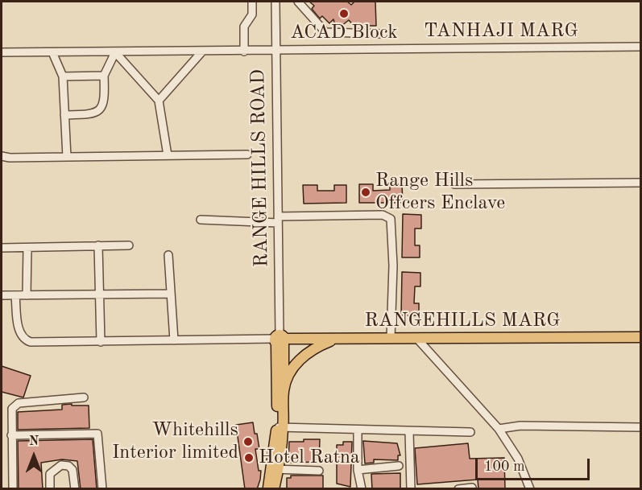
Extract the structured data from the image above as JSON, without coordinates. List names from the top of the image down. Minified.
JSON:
{"streets":{"main road":["RANGE HILLS ROAD","RANGEHILLS MARG"],"street":["TANHAJI MARG"]},"crossings":[["TANHAJI MARG","RANGE HILLS ROAD"],["RANGE HILLS ROAD","RANGEHILLS MARG"]],"places":["ACAD Block","Range Hills Offcers Enclave","Whitehills Interior limited","Hotel Ratna"],"scale_bar":"100 m","north":"top"}
